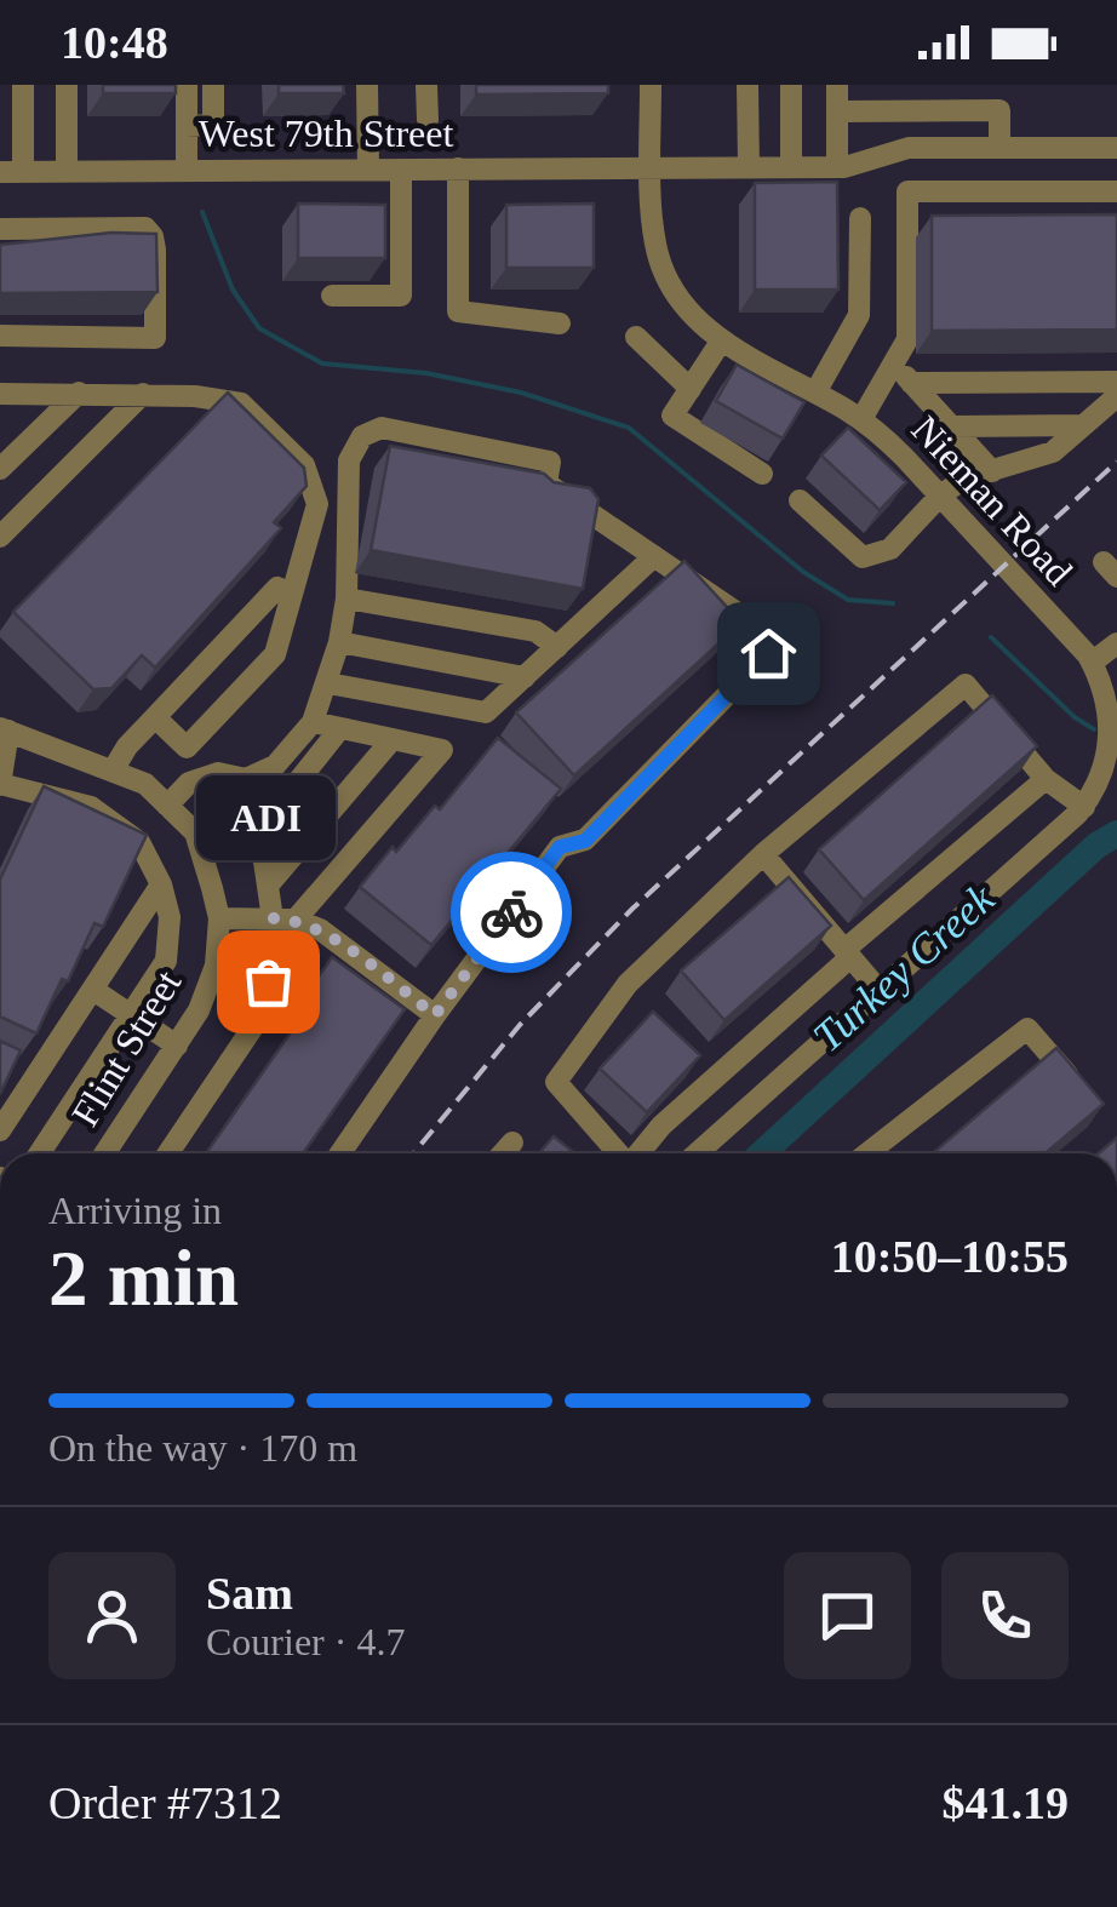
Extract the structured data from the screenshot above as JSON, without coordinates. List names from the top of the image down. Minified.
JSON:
{"streets":{"street":["West 79th Street","Nieman Road","Flint Street"]},"crossings":[["West 79th Street","Nieman Road"]],"water":["Turkey Creek"],"places":["ADI"],"page":{"status":"10:48","bubble":"ADI","heading":["2 min","Arriving in","10:50–10:55"],"panel":["Sam","Courier · 4.7","Order #7312","$41.19"],"bar":"On the way · 170 m"}}
